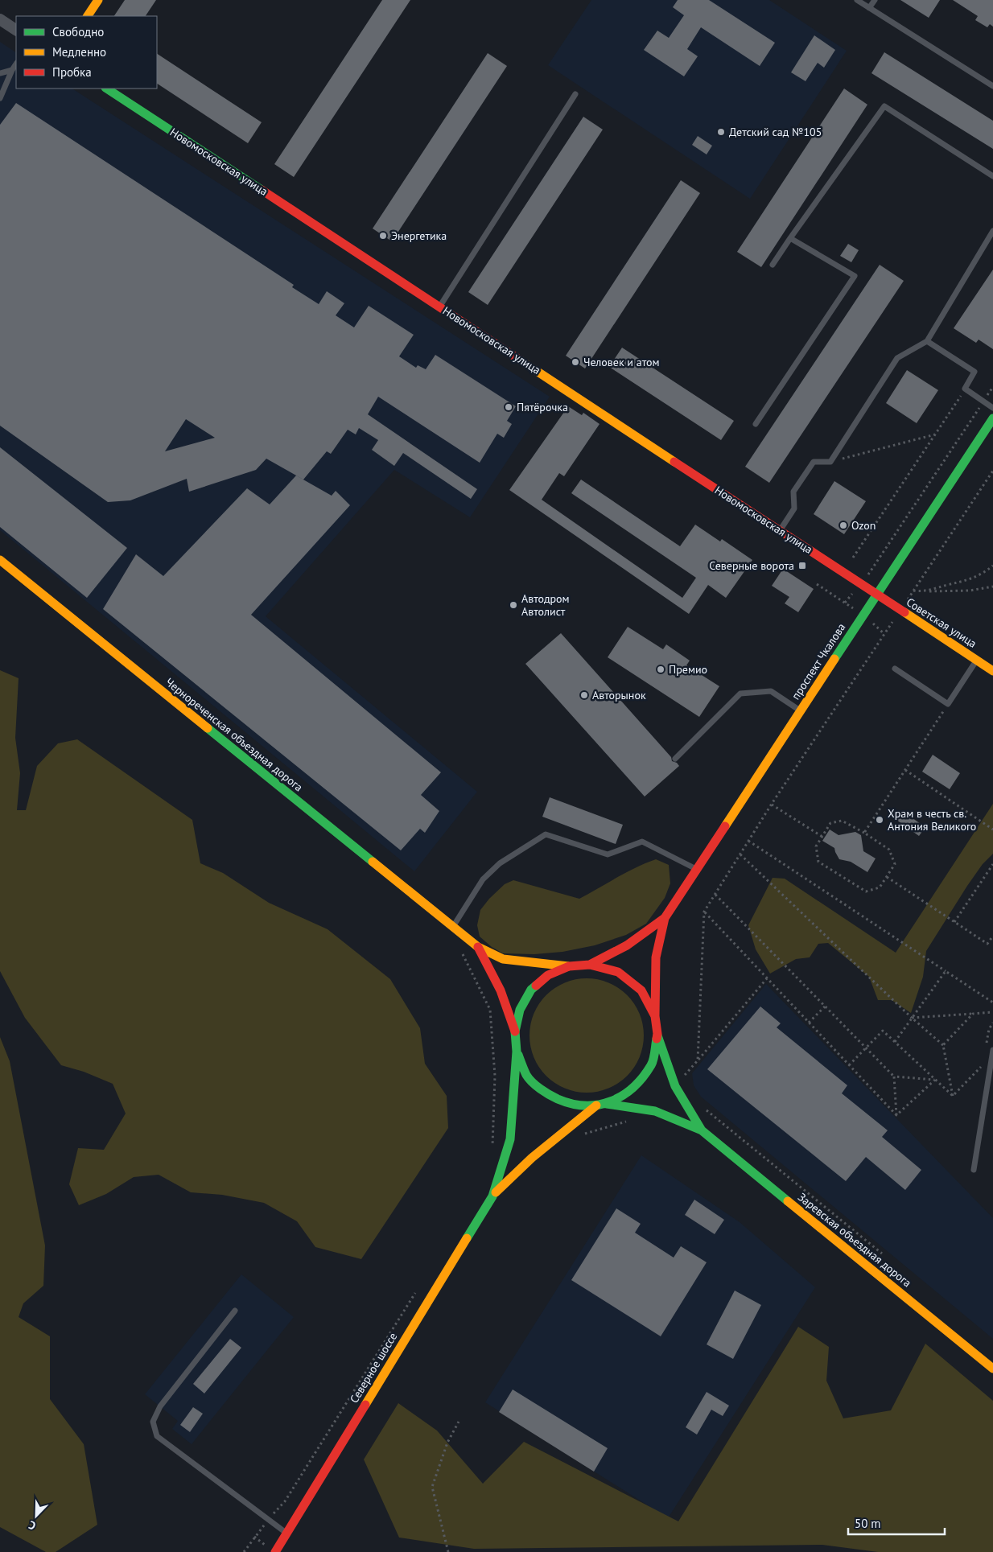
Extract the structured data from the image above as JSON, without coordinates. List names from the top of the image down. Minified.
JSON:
{"streets":{"main road":["Новомосковская улица","Советская улица","проспект Чкалова","Чернореченская объездная дорога","Заревская объездная дорога","Северное шоссе"]},"crossings":[["Новомосковская улица","Советская улица"],["Новомосковская улица","проспект Чкалова"],["Советская улица","проспект Чкалова"]],"places":{"other":["Детский сад №105","Энергетика","Человек и атом","Пятёрочка","Ozon","Автодром Автолист","Премио","Авторынок","Храм в честь св. Антония Великого"],"transit":["Северные ворота"]},"legend":["Свободно","Медленно","Пробка"],"scale_bar":"50 m","north":"bottom left"}
